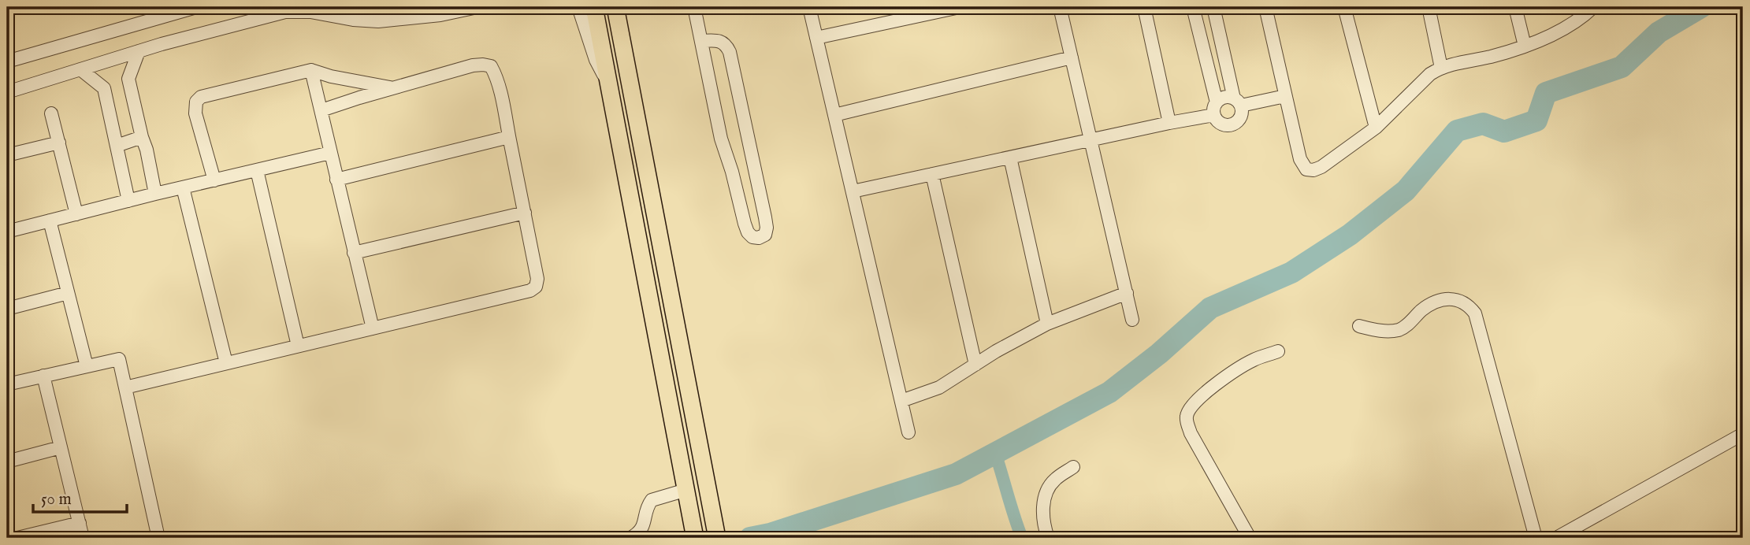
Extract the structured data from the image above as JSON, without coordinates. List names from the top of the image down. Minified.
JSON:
{"scale_bar":"50 m"}
